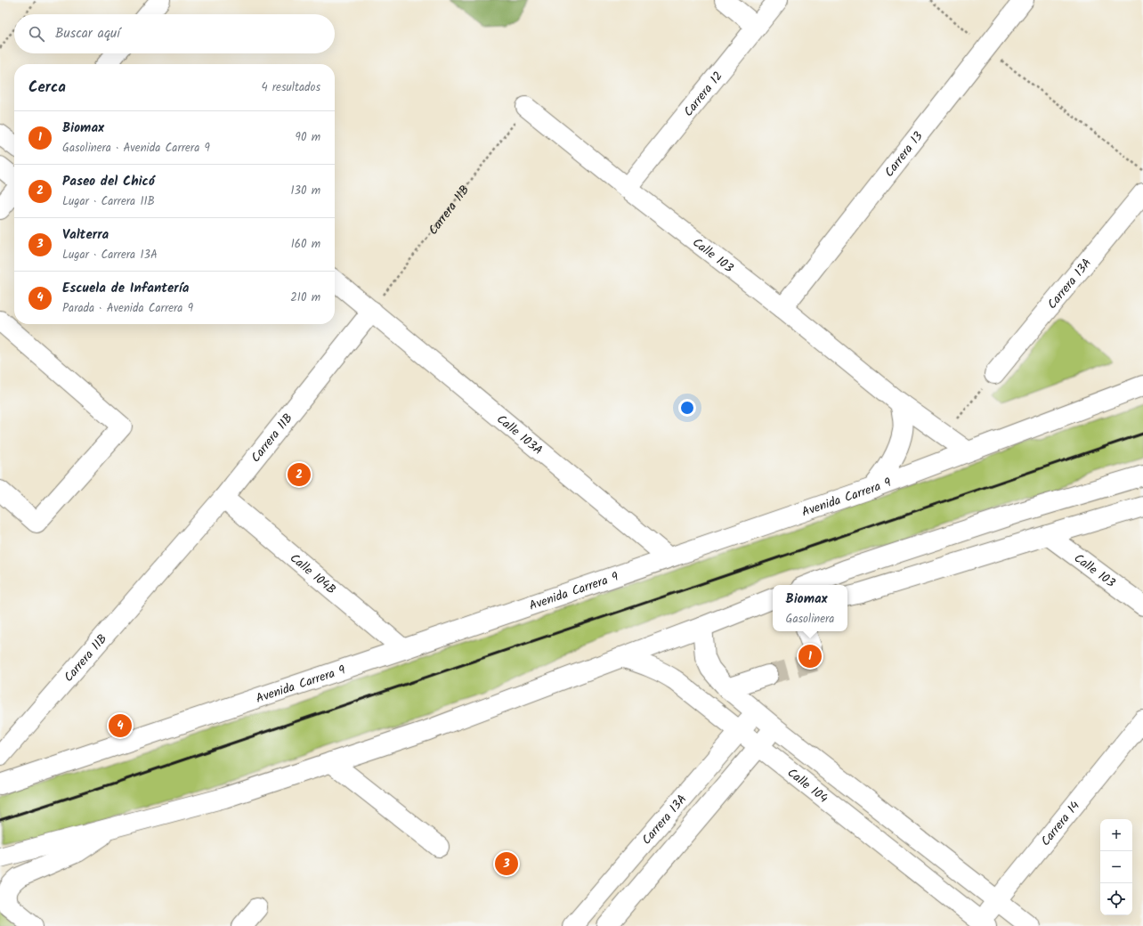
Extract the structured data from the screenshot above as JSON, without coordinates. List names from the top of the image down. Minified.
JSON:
{"streets":{"street":["Carrera 12","Carrera 13","Carrera 11B","Calle 103","Carrera 13A","Calle 103A","Avenida Carrera 9","Calle 104B","Calle 104","Carrera 14"]},"crossings":[["Carrera 12","Calle 103"],["Carrera 13","Calle 103"],["Carrera 11B","Calle 103"],["Carrera 11B","Calle 103A"],["Carrera 11B","Calle 104B"],["Calle 103","Avenida Carrera 9"],["Carrera 13A","Calle 104"],["Calle 103A","Avenida Carrera 9"],["Avenida Carrera 9","Calle 104B"],["Calle 104","Carrera 14"]],"page":{"search":"Buscar aquí","heading":["Cerca","4 resultados"],"list":[{"mark":"1","name":"Biomax","note":"Gasolinera · Avenida Carrera 9","value":"90 m"},{"mark":"2","name":"Paseo del Chicó","note":"Lugar · Carrera 11B","value":"130 m"},{"mark":"3","name":"Valterra","note":"Lugar · Carrera 13A","value":"160 m"},{"mark":"4","name":"Escuela de Infantería","note":"Parada · Avenida Carrera 9","value":"210 m"}],"pins":["2","1","4","3"],"popup":["Biomax","Gasolinera"],"map_buttons":["+","−"]}}
